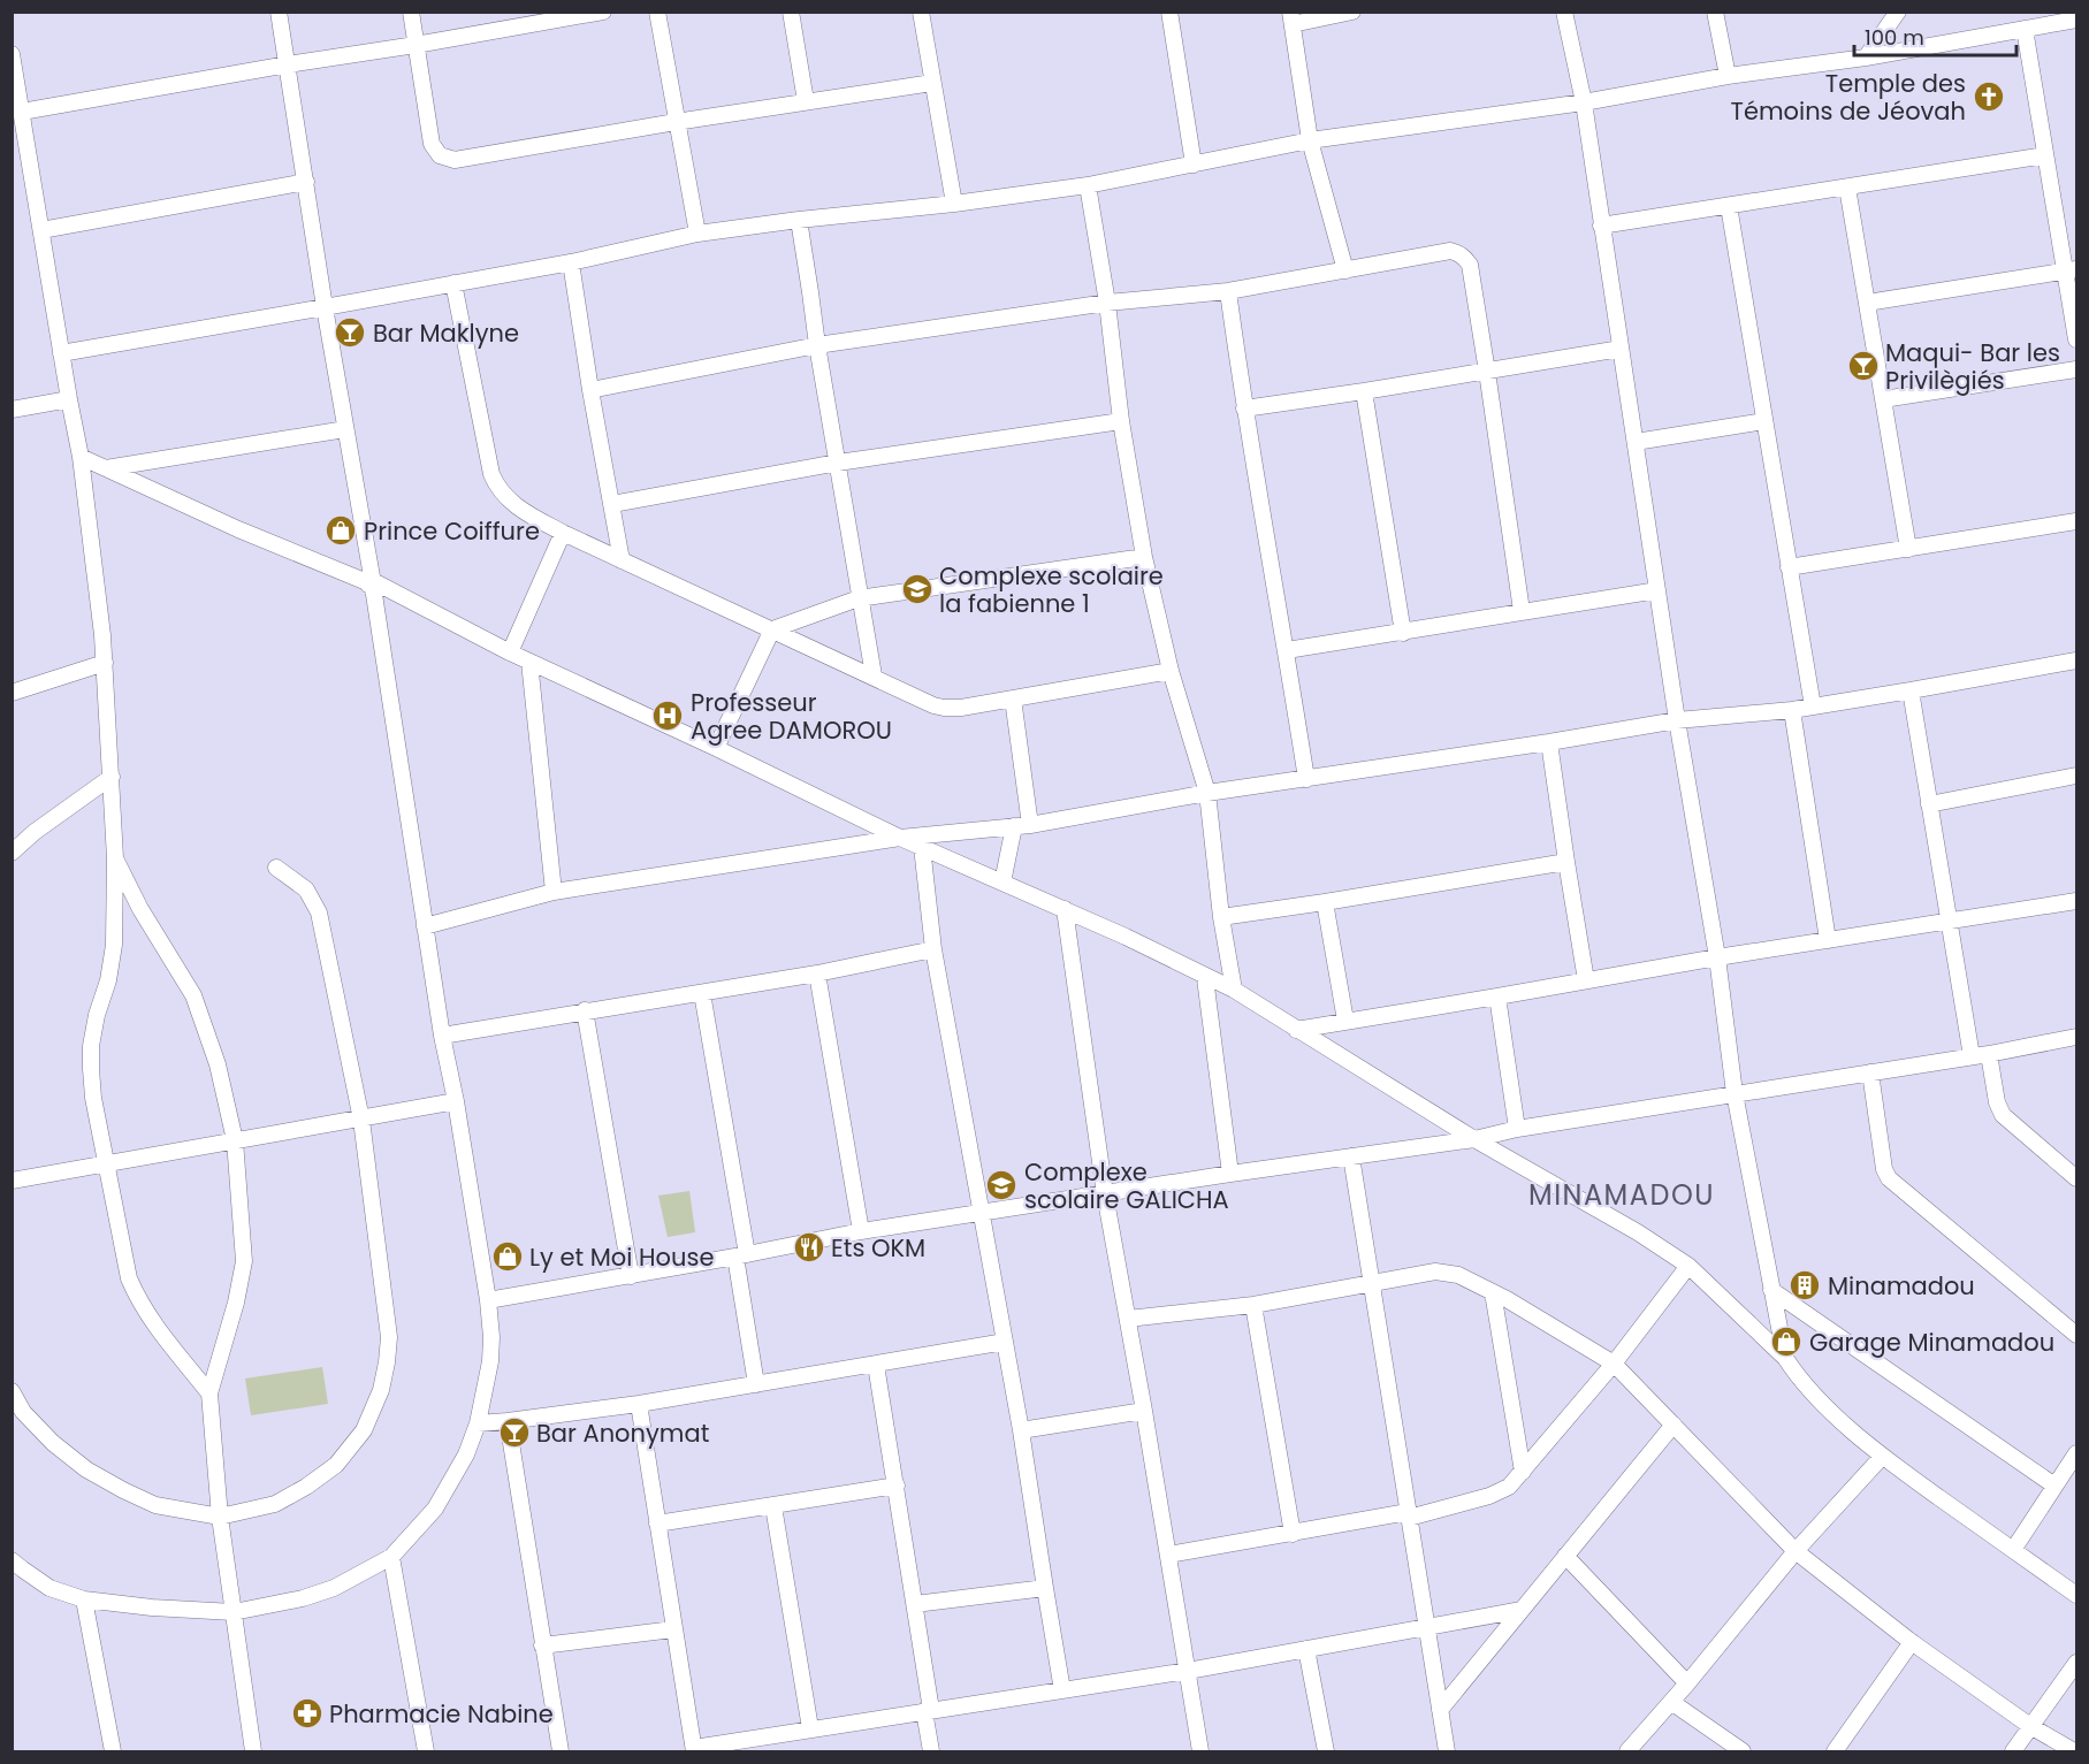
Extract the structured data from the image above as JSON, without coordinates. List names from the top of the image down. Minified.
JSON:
{"districts":["MINAMADOU"],"places":{"church":["Temple des Témoins de Jéovah"],"bar":["Bar Maklyne","Maqui- Bar les Privilègiés","Bar Anonymat"],"shop":["Prince Coiffure","Ly et Moi House","Garage Minamadou"],"school or university":["Complexe scolaire la fabienne 1","Complexe scolaire GALICHA"],"hospital":["Professeur Agree DAMOROU"],"restaurant":["Ets OKM"],"building":["Minamadou"],"pharmacy":["Pharmacie Nabine"]},"scale_bar":"100 m"}
